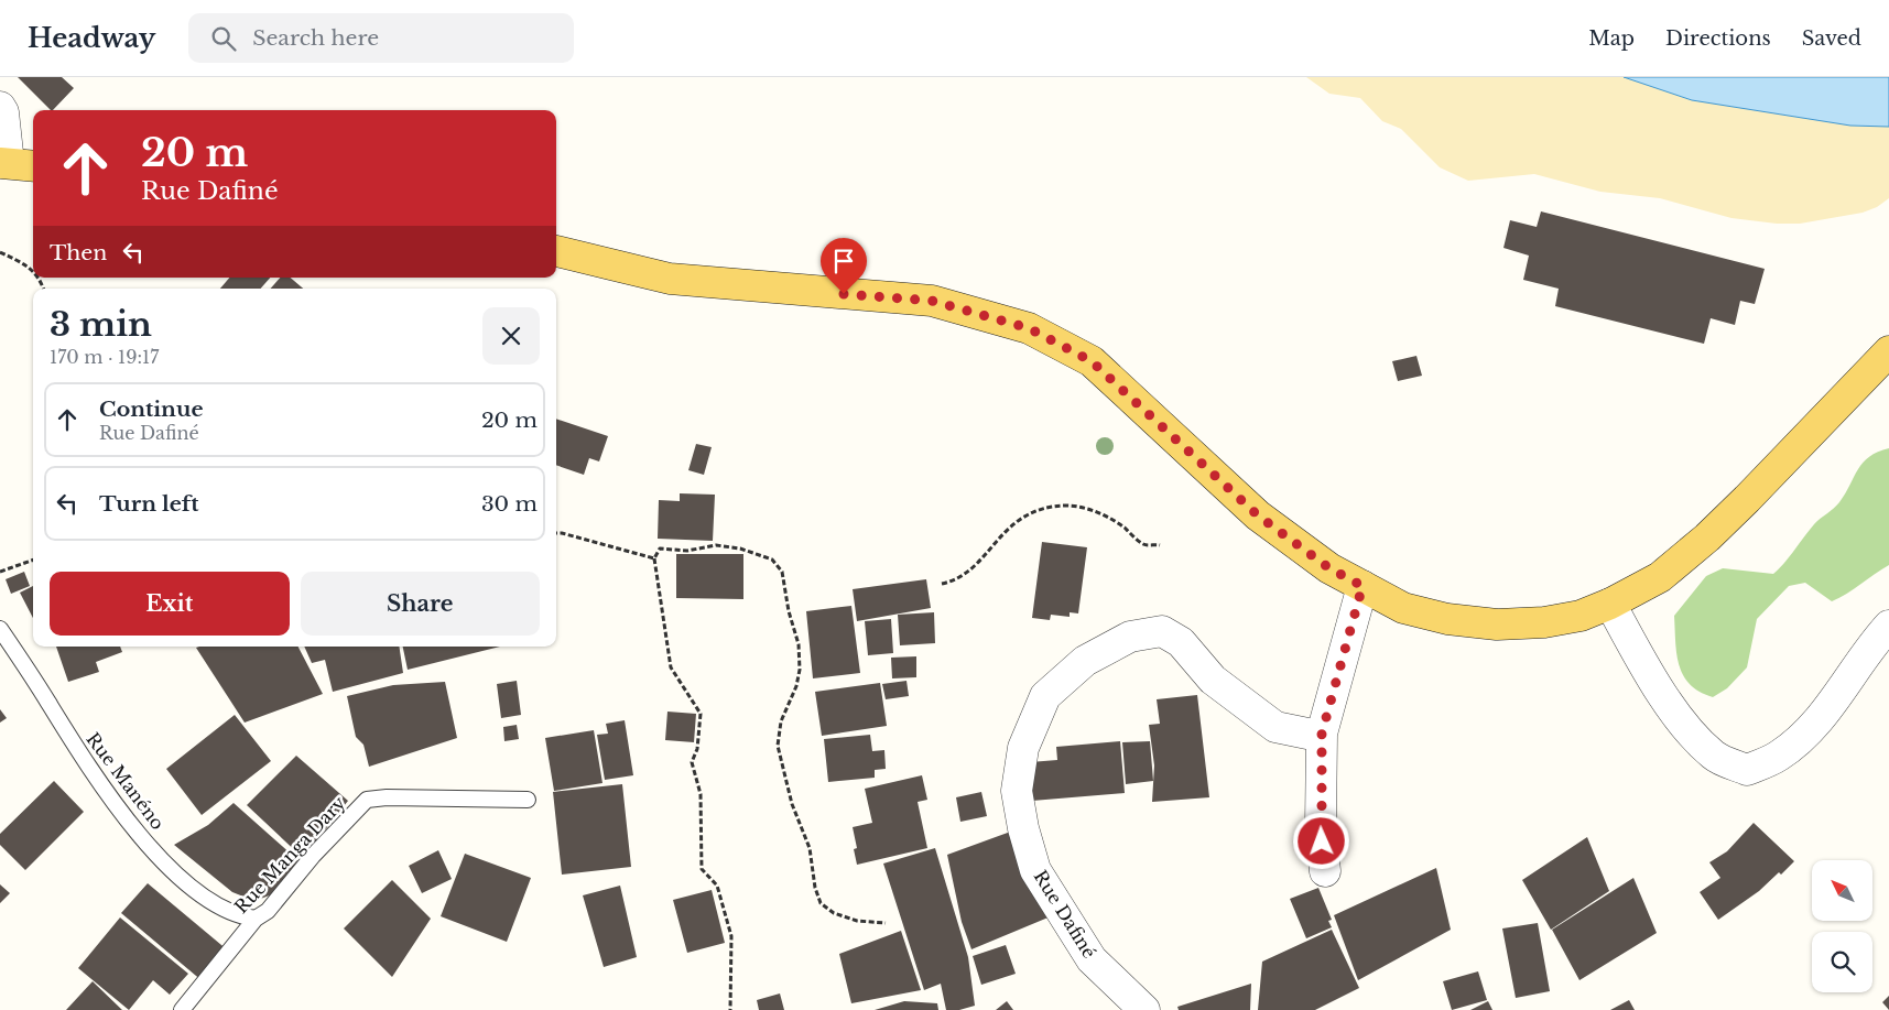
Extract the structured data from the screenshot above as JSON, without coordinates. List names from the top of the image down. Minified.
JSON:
{"streets":{"street":["Rue Dafiné"],"lane":["Rue Manéno","Rue Manga Dary"]},"crossings":[["Rue Manéno","Rue Manga Dary"]],"north":"top left","page":{"header":"Headway","search":"Search here","nav":["Map","Directions","Saved"],"turn":["20 m","Rue Dafiné"],"then":"Then","heading":["3 min","170 m · 19:17"],"list":[{"name":"Continue","note":"Rue Dafiné","value":"20 m"},{"name":"Turn left","value":"30 m"}],"buttons":["Exit","Share"]}}
